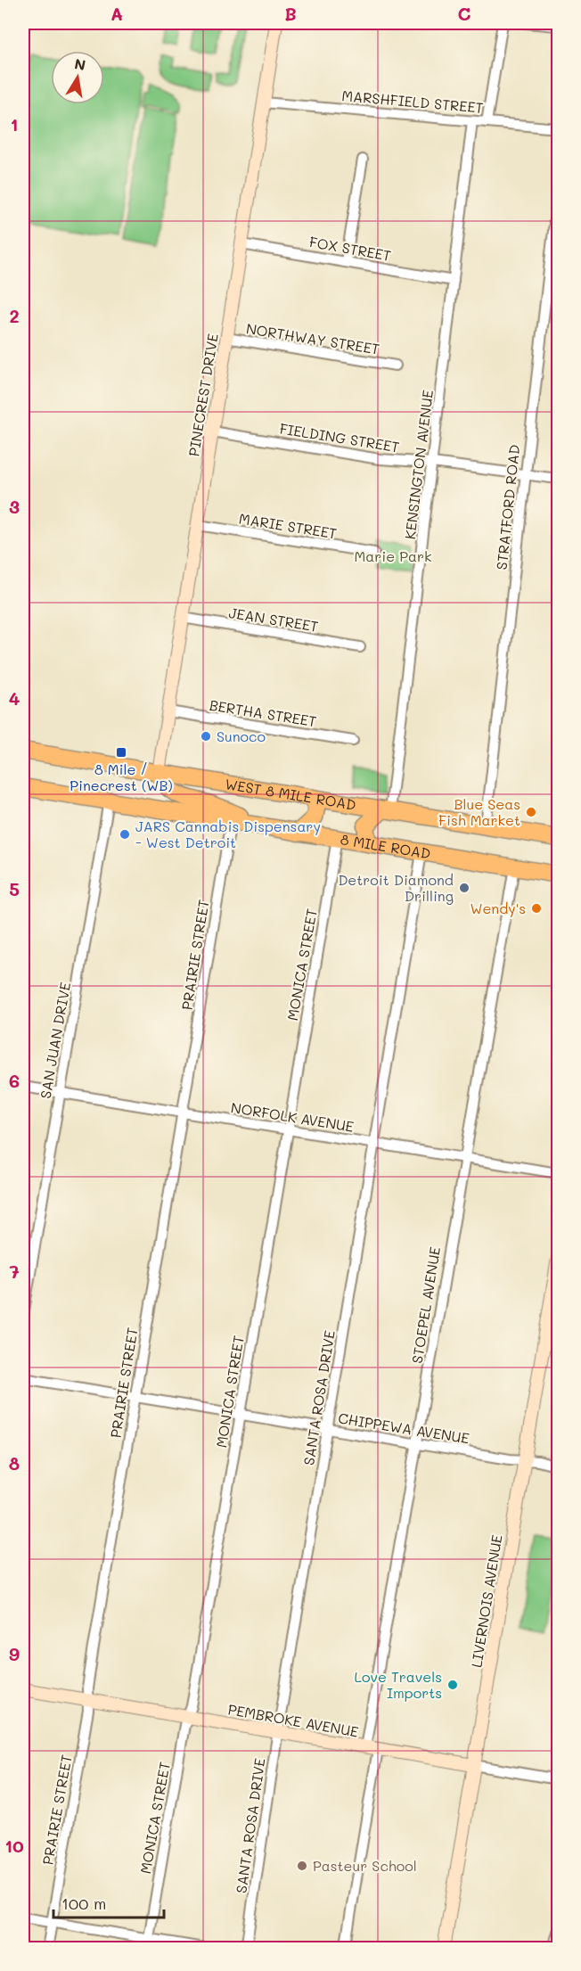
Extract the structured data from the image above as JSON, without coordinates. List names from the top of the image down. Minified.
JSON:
{"streets":{"highway":["WEST 8 MILE ROAD","8 MILE ROAD"],"street":["MARSHFIELD STREET","FOX STREET","NORTHWAY STREET","PINECREST DRIVE","FIELDING STREET","KENSINGTON AVENUE","STRATFORD ROAD","MARIE STREET","JEAN STREET","BERTHA STREET","PRAIRIE STREET","MONICA STREET","SAN JUAN DRIVE","NORFOLK AVENUE","STOEPEL AVENUE","SANTA ROSA DRIVE","CHIPPEWA AVENUE","LIVERNOIS AVENUE","PEMBROKE AVENUE"]},"crossings":[["MARSHFIELD STREET","PINECREST DRIVE"],["MARSHFIELD STREET","KENSINGTON AVENUE"],["FOX STREET","PINECREST DRIVE"],["FOX STREET","KENSINGTON AVENUE"],["NORTHWAY STREET","PINECREST DRIVE"],["PINECREST DRIVE","FIELDING STREET"],["PINECREST DRIVE","MARIE STREET"],["PINECREST DRIVE","JEAN STREET"],["PINECREST DRIVE","BERTHA STREET"],["PINECREST DRIVE","WEST 8 MILE ROAD"],["FIELDING STREET","KENSINGTON AVENUE"],["FIELDING STREET","STRATFORD ROAD"],["KENSINGTON AVENUE","WEST 8 MILE ROAD"],["STRATFORD ROAD","WEST 8 MILE ROAD"],["8 MILE ROAD","PRAIRIE STREET"],["8 MILE ROAD","MONICA STREET"],["8 MILE ROAD","SAN JUAN DRIVE"],["8 MILE ROAD","STOEPEL AVENUE"],["8 MILE ROAD","SANTA ROSA DRIVE"],["PRAIRIE STREET","NORFOLK AVENUE"],["PRAIRIE STREET","CHIPPEWA AVENUE"],["PRAIRIE STREET","PEMBROKE AVENUE"],["MONICA STREET","NORFOLK AVENUE"],["MONICA STREET","CHIPPEWA AVENUE"],["MONICA STREET","PEMBROKE AVENUE"],["SAN JUAN DRIVE","NORFOLK AVENUE"],["NORFOLK AVENUE","STOEPEL AVENUE"],["NORFOLK AVENUE","SANTA ROSA DRIVE"],["STOEPEL AVENUE","CHIPPEWA AVENUE"],["STOEPEL AVENUE","PEMBROKE AVENUE"],["SANTA ROSA DRIVE","CHIPPEWA AVENUE"],["SANTA ROSA DRIVE","PEMBROKE AVENUE"],["CHIPPEWA AVENUE","LIVERNOIS AVENUE"],["LIVERNOIS AVENUE","PEMBROKE AVENUE"]],"parks":["Marie Park"],"places":{"other":["Sunoco","Blue Seas Fish Market","JARS Cannabis Dispensary - West Detroit","Detroit Diamond Drilling","Wendy's","Love Travels Imports","Pasteur School"],"transit":["8 Mile / Pinecrest (WB)"]},"scale_bar":"100 m","north":"top","grid":{"columns":["A","B","C"],"rows":["1","2","3","4","5","6","7","8","9","10"]}}
